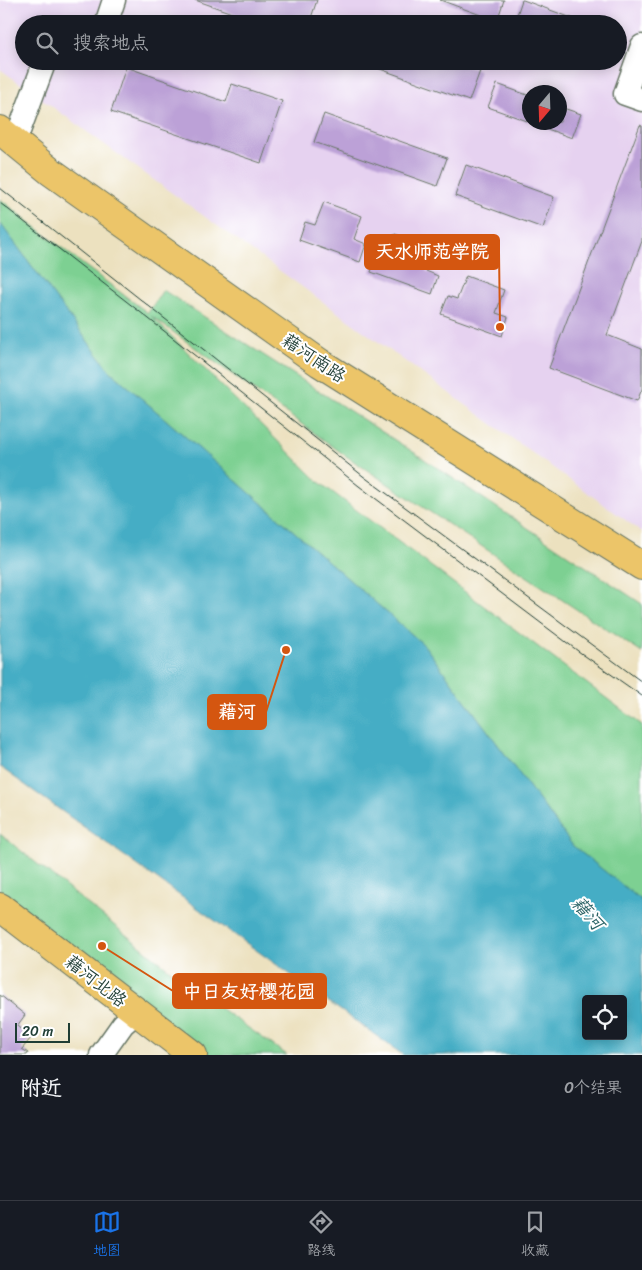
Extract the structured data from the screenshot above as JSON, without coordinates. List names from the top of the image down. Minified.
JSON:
{"streets":{"main road":["藉河南路","藉河北路"]},"water":["藉河"],"places":["天水师范学院","藉河","中日友好樱花园"],"scale_bar":"20 m","north":"bottom","page":{"search":"搜索地点","scale":"20 m","heading":["附近","0个结果"],"nav":["地图","路线","收藏"]}}
